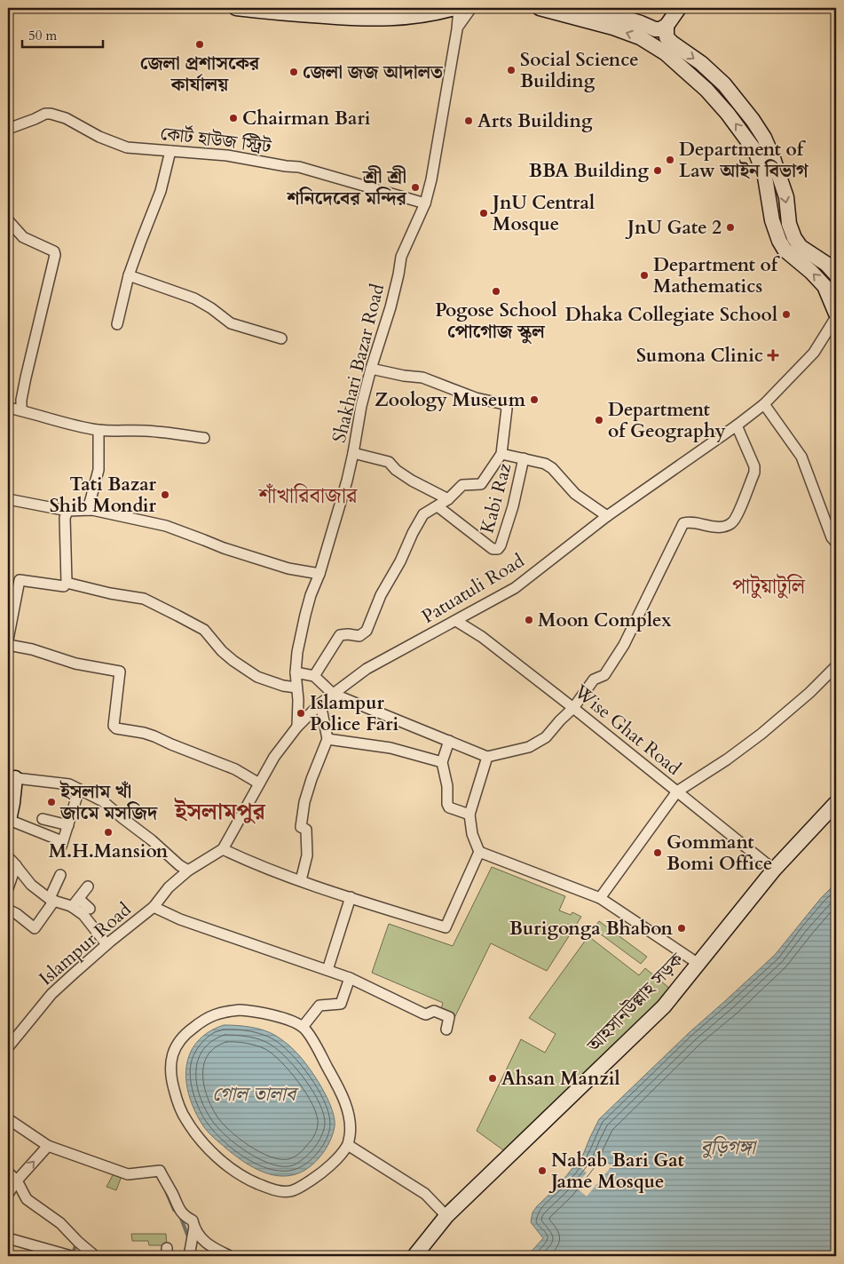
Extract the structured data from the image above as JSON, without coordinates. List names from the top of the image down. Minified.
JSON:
{"streets":{"main road":["আহসানউল্লাহ সড়ক"],"street":["কোর্ট হাউজ স্ট্রিট","Shakhari Bazar Road","Kabi Raz","Patuatuli Road","Wise Ghat Road","Islampur Road"]},"crossings":[["কোর্ট হাউজ স্ট্রিট","Shakhari Bazar Road"],["Shakhari Bazar Road","Patuatuli Road"],["Patuatuli Road","Wise Ghat Road"],["Patuatuli Road","Islampur Road"],["Wise Ghat Road","আহসানউল্লাহ সড়ক"]],"districts":["শাঁখারিবাজার","পাটুয়াটুলি","ইসলামপুর"],"water":["গোল তালাব","বুড়িগঙ্গা"],"places":{"other":["জেলা প্রশাসকের কার্যালয়","Social Science Building","জেলা জজ আদালত","Chairman Bari","Arts Building","Department of Law আইন বিভাগ","BBA Building","শ্রী শ্রী শনিদেবের মন্দির","JnU Central Mosque","JnU Gate 2","Department of Mathematics","Pogose School পোগোজ স্কুল","Dhaka Collegiate School","Zoology Museum","Department of Geography","Tati Bazar Shib Mondir","Moon Complex","Islampur Police Fari","ইসলাম খাঁ জামে মসজিদ","M.H.Mansion","Gommant Bomi Office","Burigonga Bhabon","Ahsan Manzil","Nabab Bari Gat Jame Mosque"],"health":["Sumona Clinic"]},"scale_bar":"50 m"}
